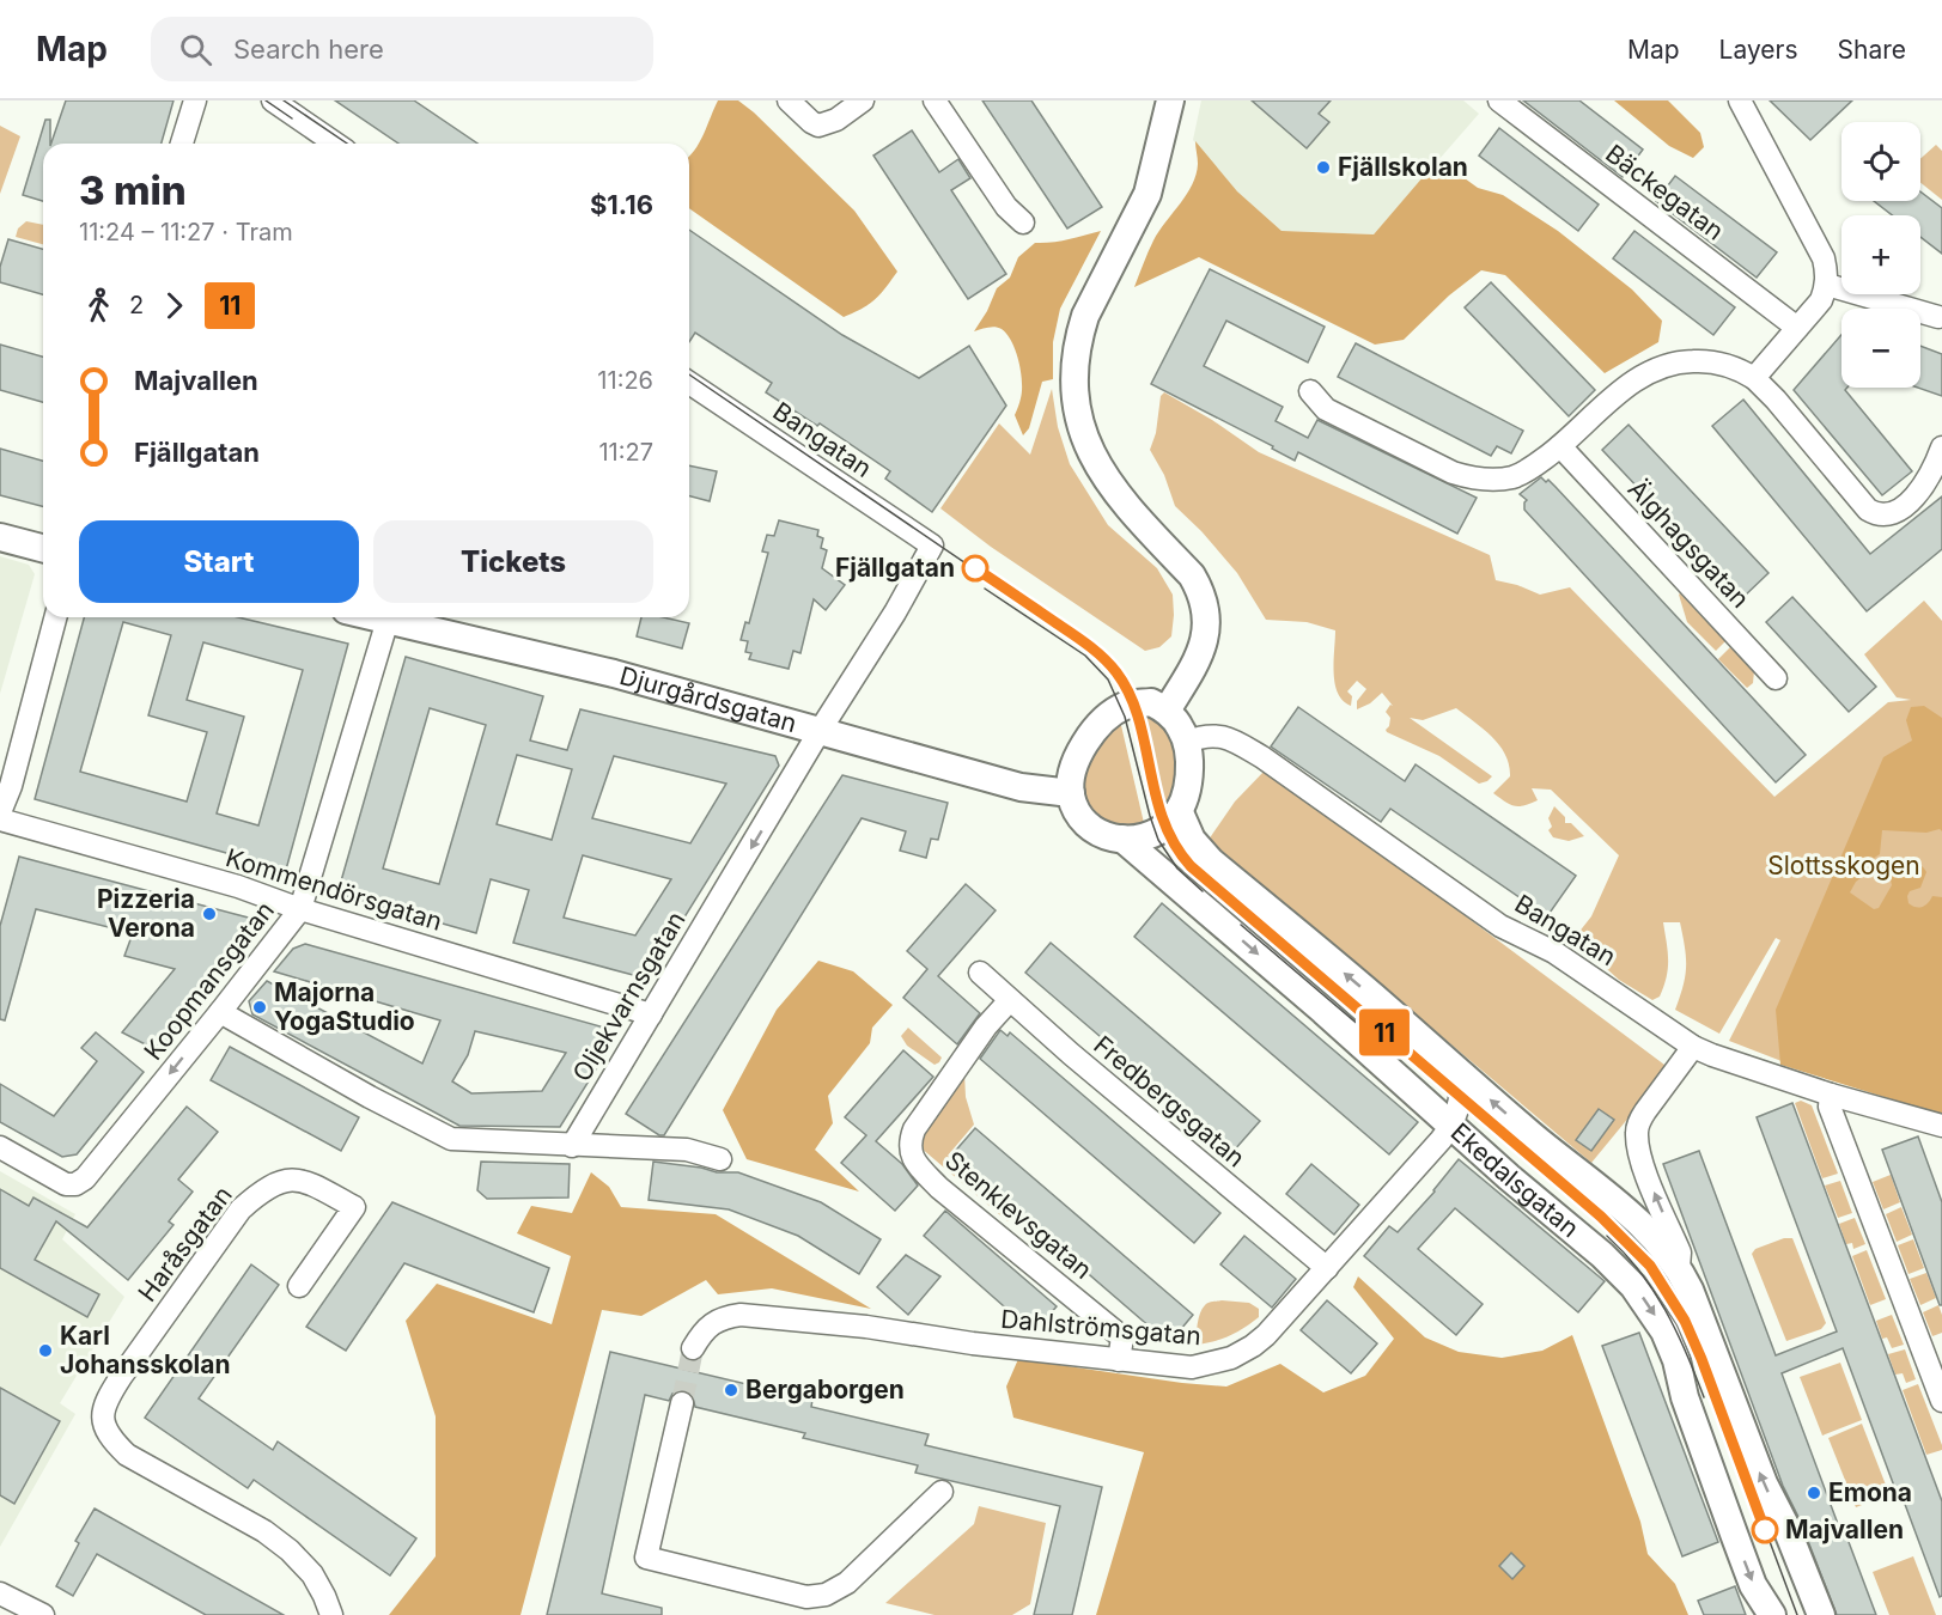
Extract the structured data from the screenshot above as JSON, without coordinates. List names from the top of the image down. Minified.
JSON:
{"streets":{"street":["Bäckegatan","Bangatan","Älghagsgatan","Djurgårdsgatan","Kommendörsgatan","Koopmansgatan","Oljekvarnsgatan","Fredbergsgatan","Ekedalsgatan","Stenklevsgatan","Haråsgatan","Dahlströmsgatan"]},"crossings":[["Bangatan","Djurgårdsgatan"],["Bangatan","Oljekvarnsgatan"],["Bangatan","Ekedalsgatan"],["Djurgårdsgatan","Koopmansgatan"],["Djurgårdsgatan","Oljekvarnsgatan"],["Djurgårdsgatan","Ekedalsgatan"],["Kommendörsgatan","Koopmansgatan"],["Kommendörsgatan","Oljekvarnsgatan"],["Fredbergsgatan","Stenklevsgatan"],["Fredbergsgatan","Dahlströmsgatan"],["Ekedalsgatan","Dahlströmsgatan"],["Stenklevsgatan","Dahlströmsgatan"]],"one_way":["Oljekvarnsgatan"],"parks":["Slottsskogen"],"places":["Fjällskolan","Fjällgatan","Pizzeria Verona","Majorna YogaStudio","Karl Johansskolan","Bergaborgen","Emona","Majvallen"],"lines":["tram line 11"],"page":{"header":"Map","search":"Search here","nav":["Map","Layers","Share"],"on_map":"11","map_buttons":["+","−"],"heading":["3 min","11:24 – 11:27 · Tram","$1.16"],"legs":["2","11"],"list":[{"name":"Majvallen","value":"11:26"},{"name":"Fjällgatan","value":"11:27"}],"buttons":["Start","Tickets"]}}
